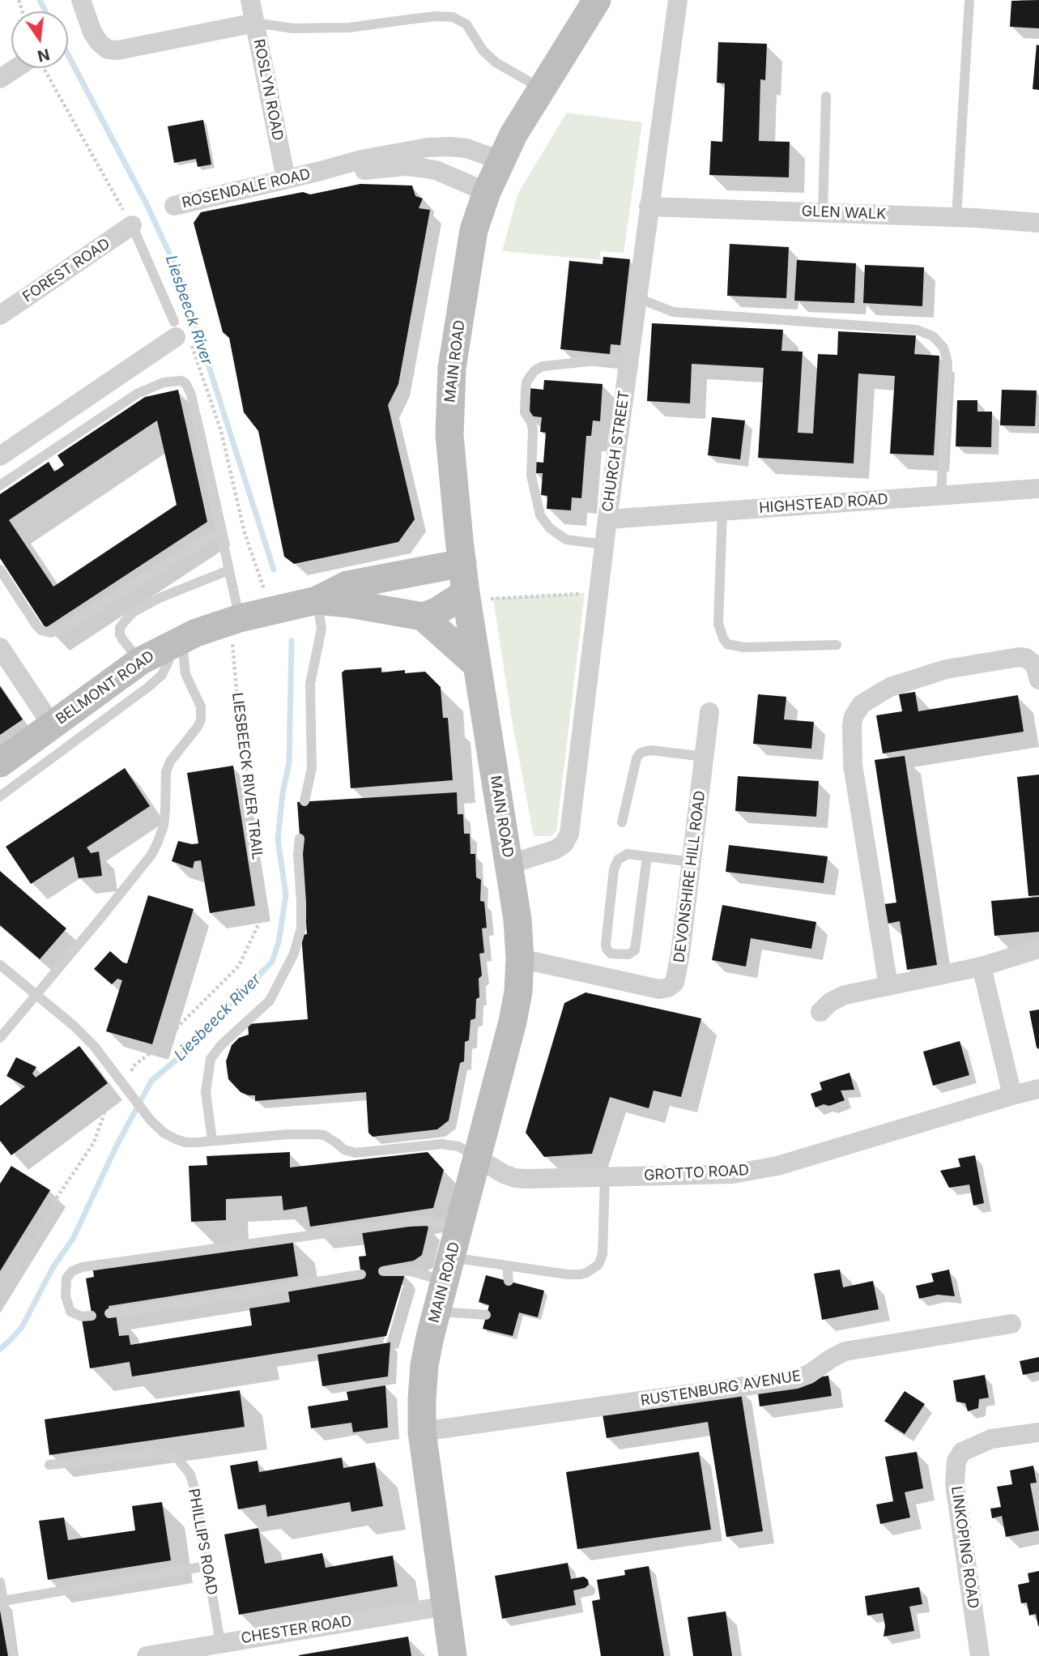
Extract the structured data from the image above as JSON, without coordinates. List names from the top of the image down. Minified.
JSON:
{"streets":{"main road":["MAIN ROAD","BELMONT ROAD"],"street":["ROSLYN ROAD","ROSENDALE ROAD","GLEN WALK","FOREST ROAD","CHURCH STREET","HIGHSTEAD ROAD","DEVONSHIRE HILL ROAD","GROTTO ROAD","RUSTENBURG AVENUE","LINKOPING ROAD","CHESTER ROAD"],"lane":["PHILLIPS ROAD"],"path":["LIESBEECK RIVER TRAIL"]},"crossings":[["ROSLYN ROAD","ROSENDALE ROAD"],["ROSENDALE ROAD","MAIN ROAD"],["GLEN WALK","CHURCH STREET"],["MAIN ROAD","CHURCH STREET"],["MAIN ROAD","BELMONT ROAD"],["MAIN ROAD","DEVONSHIRE HILL ROAD"],["MAIN ROAD","GROTTO ROAD"],["MAIN ROAD","RUSTENBURG AVENUE"],["MAIN ROAD","CHESTER ROAD"],["CHURCH STREET","HIGHSTEAD ROAD"],["BELMONT ROAD","LIESBEECK RIVER TRAIL"],["PHILLIPS ROAD","CHESTER ROAD"]],"water":["Liesbeeck River"],"north":"bottom"}
